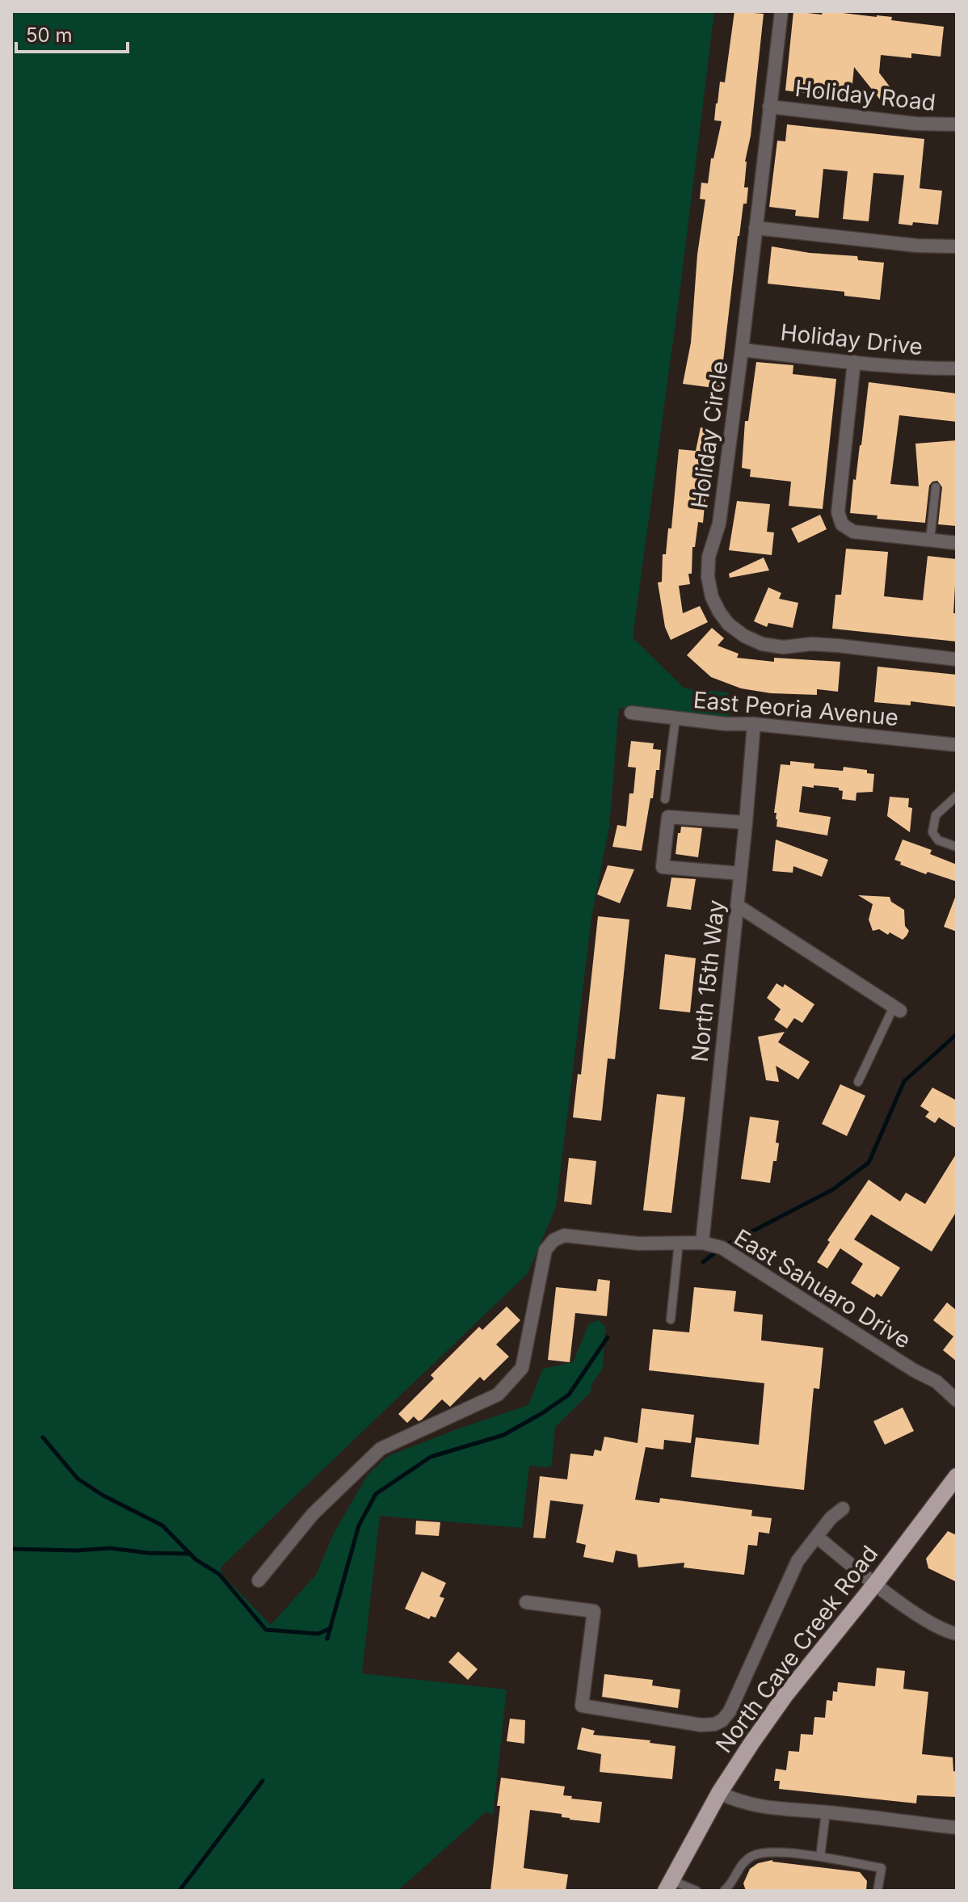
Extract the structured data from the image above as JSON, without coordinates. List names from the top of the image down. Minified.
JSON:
{"streets":{"main road":["North Cave Creek Road"],"street":["Holiday Road","Holiday Drive","Holiday Circle","East Peoria Avenue","North 15th Way","East Sahuaro Drive"]},"crossings":[["Holiday Road","Holiday Circle"],["Holiday Drive","Holiday Circle"],["East Peoria Avenue","North 15th Way"],["North 15th Way","East Sahuaro Drive"]],"scale_bar":"50 m"}
